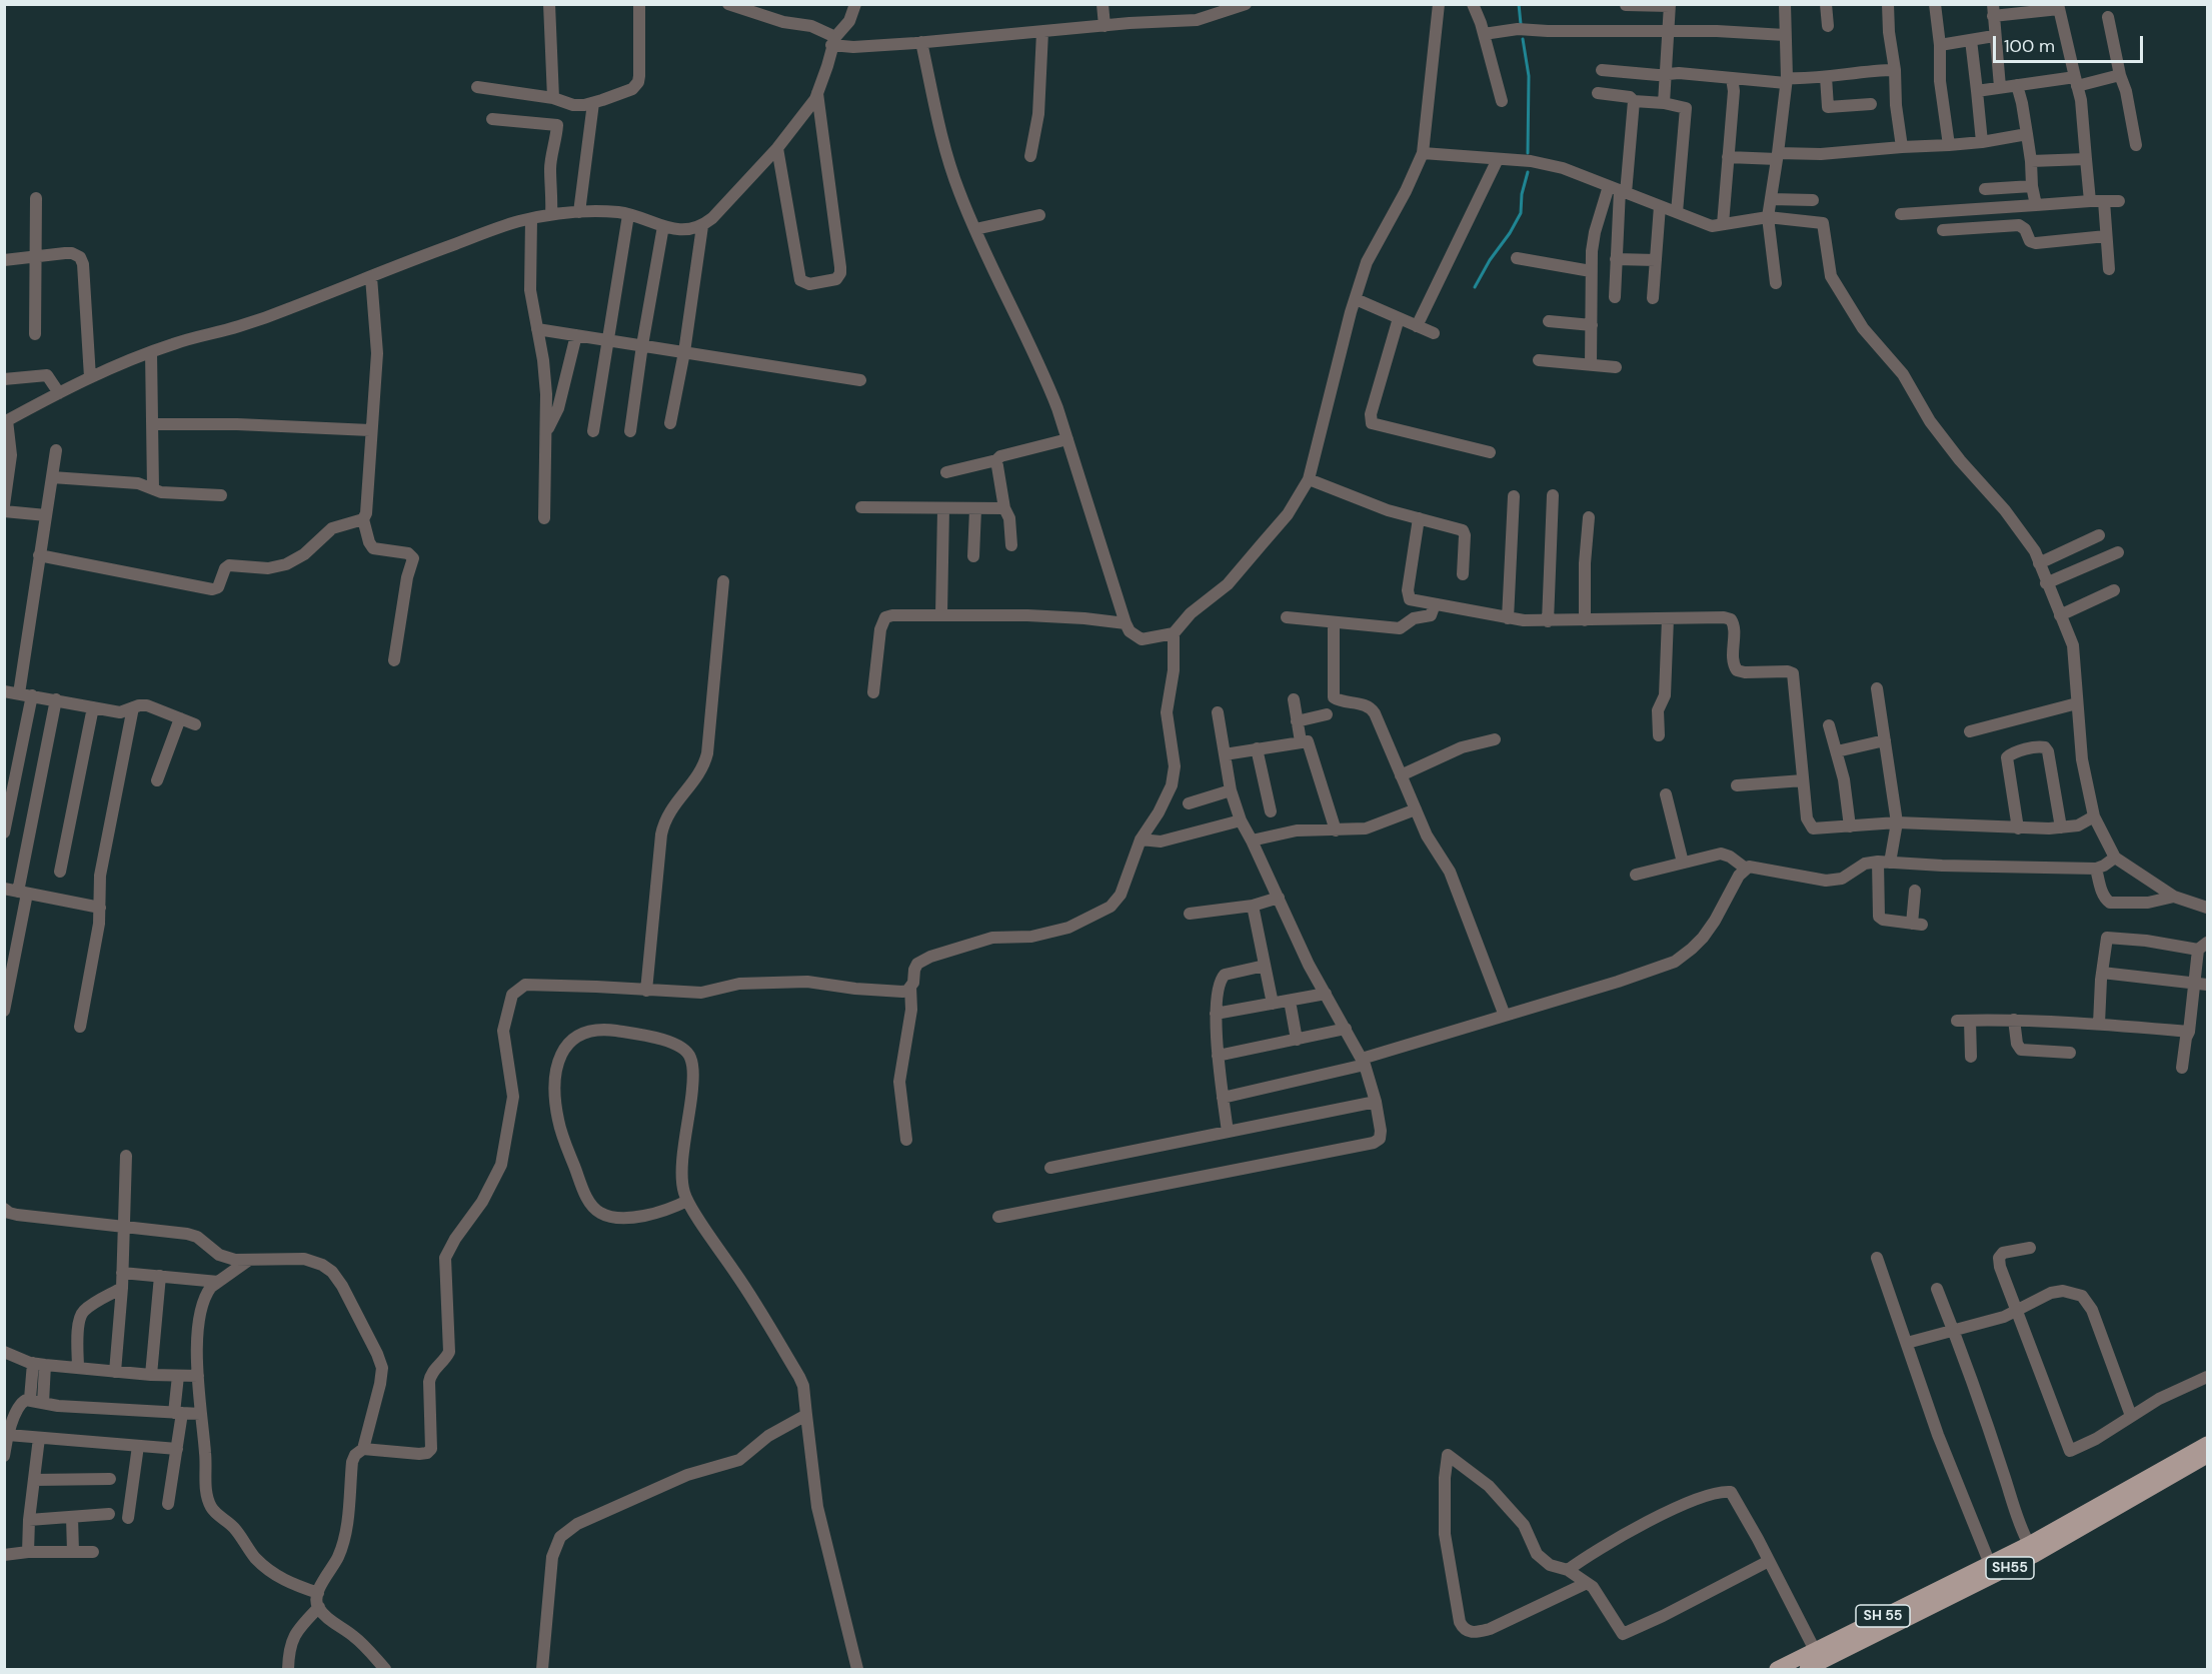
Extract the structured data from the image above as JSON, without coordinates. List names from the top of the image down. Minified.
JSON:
{"streets":{"main road":["SH55","SH 55"]},"crossings":[["SH55","SH 55"]],"scale_bar":"100 m"}
